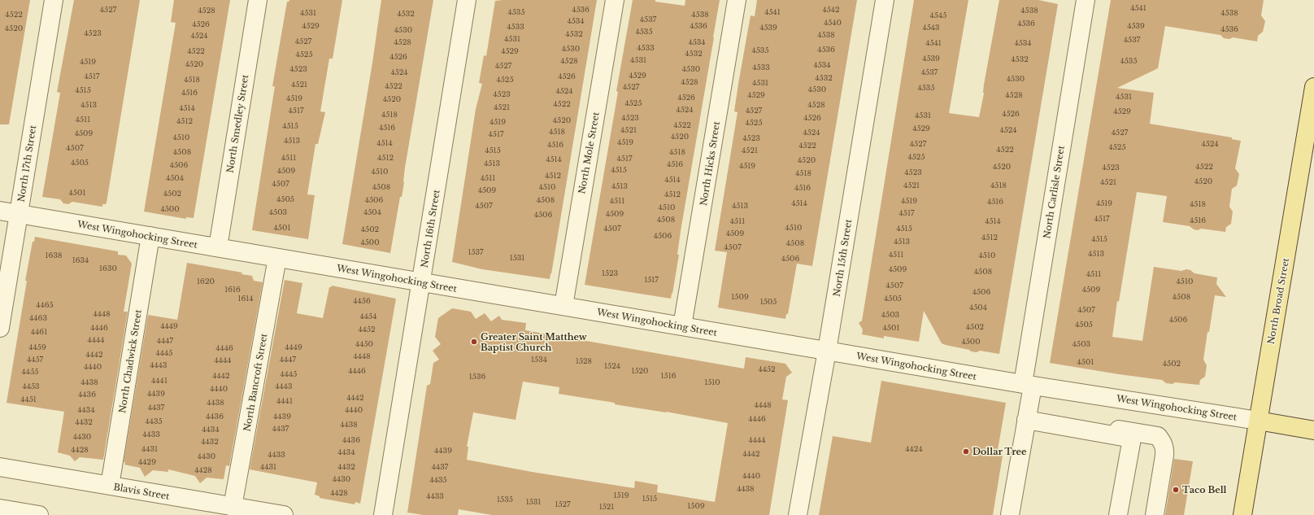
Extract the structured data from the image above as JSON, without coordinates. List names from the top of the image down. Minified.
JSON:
{"streets":{"main road":["West Wingohocking Street","North Broad Street"],"street":["North Smedley Street","North Mole Street","North 17th Street","North Hicks Street","North Carlisle Street","North 16th Street","North 15th Street","North Chadwick Street","North Bancroft Street","Blavis Street"]},"crossings":[["North Smedley Street","West Wingohocking Street"],["North Mole Street","West Wingohocking Street"],["North 17th Street","West Wingohocking Street"],["North Hicks Street","West Wingohocking Street"],["North Carlisle Street","West Wingohocking Street"],["North 16th Street","West Wingohocking Street"],["West Wingohocking Street","North 15th Street"],["West Wingohocking Street","North Broad Street"],["West Wingohocking Street","North Chadwick Street"],["West Wingohocking Street","North Bancroft Street"],["North Chadwick Street","Blavis Street"],["North Bancroft Street","Blavis Street"]],"places":["Greater Saint Matthew Baptist Church","Dollar Tree","Taco Bell"],"house_numbers":["4541","4527","4536","4542","4528","4538","4535","4541","4531","4538","4532","4522","4538","4545","4537","4534","4540","4536","4526","4529","4536","4539","4533","4539","4543","4520","4536","4530","4535","4523","4532","4538","4524","4531","4537","4527","4528","4534","4541","4534","4533","4530","4536","4535","4522","4529","4532","4525","4526","4539","4532","4531","4528","4535","4519","4520","4534","4527","4533","4523","4530","4524","4537","4529","4517","4526","4532","4530","4518","4525","4528","4531","4521","4522","4527","4535","4530","4515","4524","4516","4523","4529","4528","4531","4526","4519","4520","4525","4522","4513","4528","4521","4514","4524","4517","4527","4529","4526","4518","4531","4523","4526","4511","4520","4512","4519","4525","4522","4515","4516","4529","4521","4524","4518","4524","4527","4509","4517","4520","4510","4523","4513","4519","4514","4527","4524","4516","4522","4525","4507","4522","4515","4521","4508","4518","4525","4511","4512","4517","4514","4520","4505","4513","4516","4506","4519","4520","4522","4523","4515","4509","4510","4523","4518","4512","4504","4511","4514","4520","4521","4507","4521","4518","4513","4508","4510","4516","4509","4501","4502","4512","4505","4506","4508","4511","4519","4516","4514","4519","4518","4507","4513","4510","4500","4503","4504","4517","4509","4506","4517","4508","4516","4511","4514","4501","4510","4507","4515","4502","4509","4506","4512","4515","4513","4500","4508","4507","1537","4513","4511","1638","4510","1531","4506","1634","1630","4509","4508","1523","4511","1517","1620","4510","4507","1616","4509","4506","1509","4508","1614","4505","4456","1505","4465","4504","4507","4448","4503","4454","4463","4506","4505","4449","4502","4446","4501","4452","4461","4444","4447","4500","4450","4503","4459","4449","4446","4445","4442","4448","4457","4447","1534","4444","1528","4501","4502","4443","1524","4440","4452","4446","1520","4455","4445","4442","1516","1536","4441","4438","1510","4453","4443","4440","4439","4436","4442","4451","4441","4438","4448","4437","4434","4440","4436","4439","4446","4435","4432","4438","4437","4434","4433","4430","4436","4444","4432","4431","4424","4428","4439","4434","4442","4433","4430","4429","4431","4432","4437","4428","4440","4430","4435","4438","4428","1519","4433","1515","1535","1531","1527","1509","1521"]}
